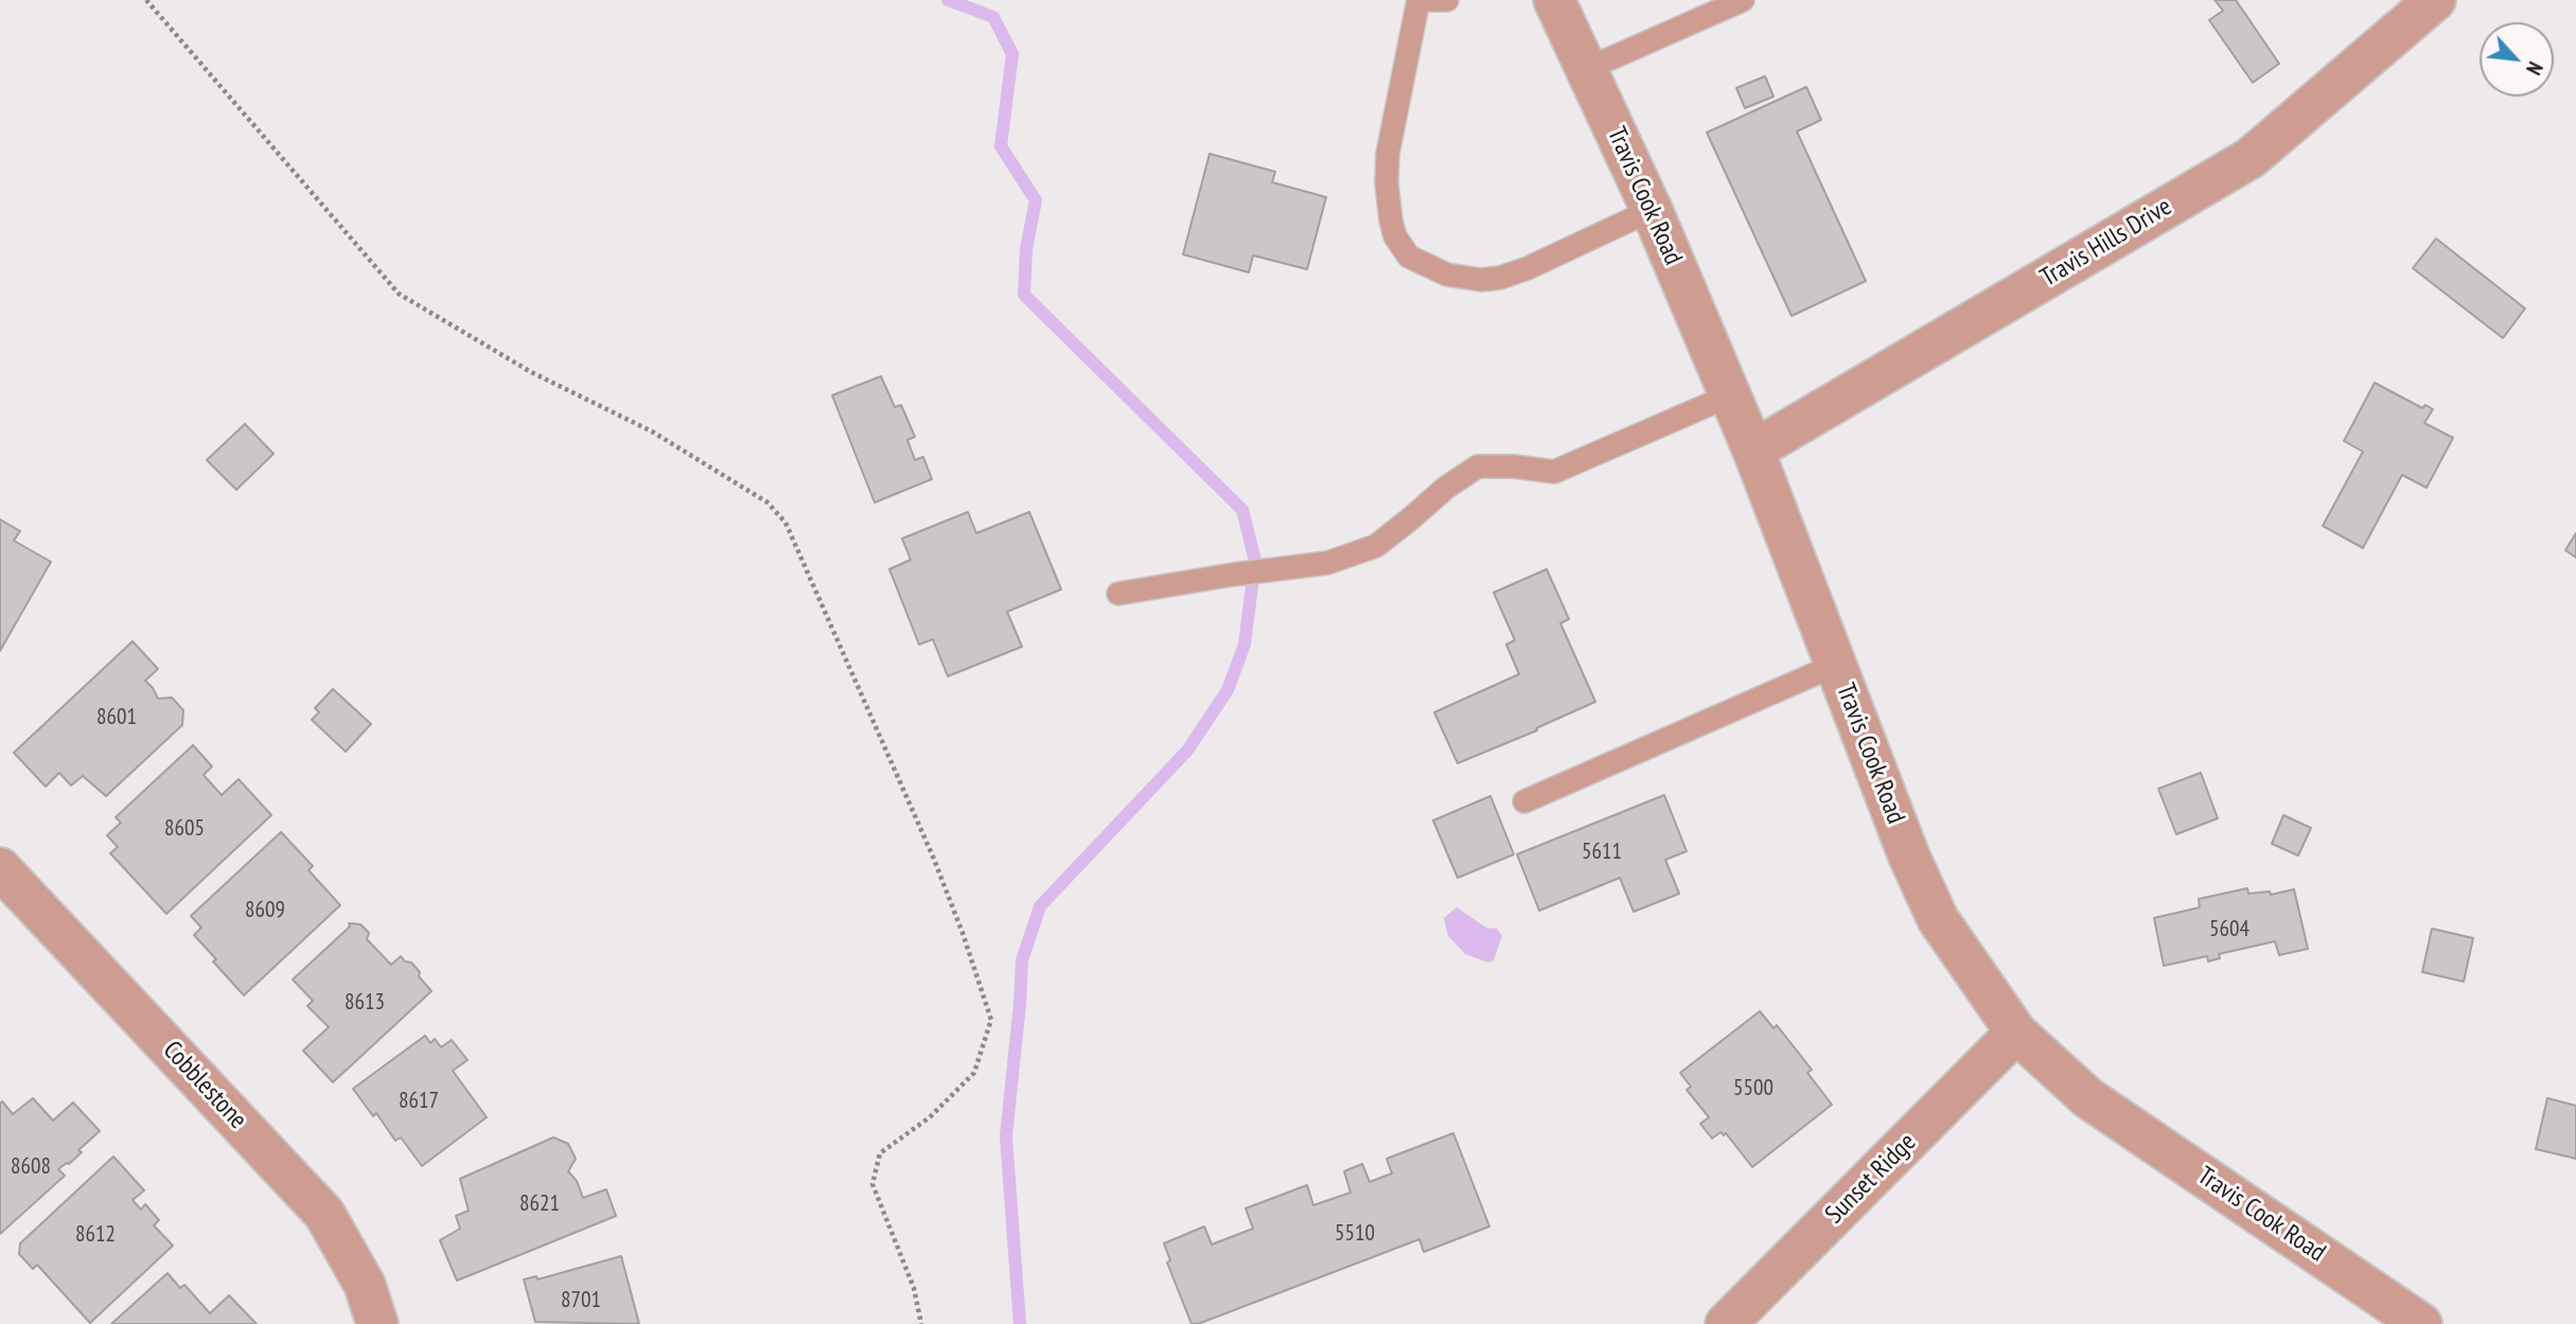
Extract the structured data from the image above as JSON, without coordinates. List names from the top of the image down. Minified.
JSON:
{"streets":{"street":["Travis Cook Road","Travis Hills Drive","Cobblestone","Sunset Ridge"]},"crossings":[["Travis Cook Road","Travis Hills Drive"],["Travis Cook Road","Sunset Ridge"]],"house_numbers":["8601","8605","5611","8609","5604","8613","5500","8617","8608","8621","5510","8612","8701"],"north":"bottom right"}
